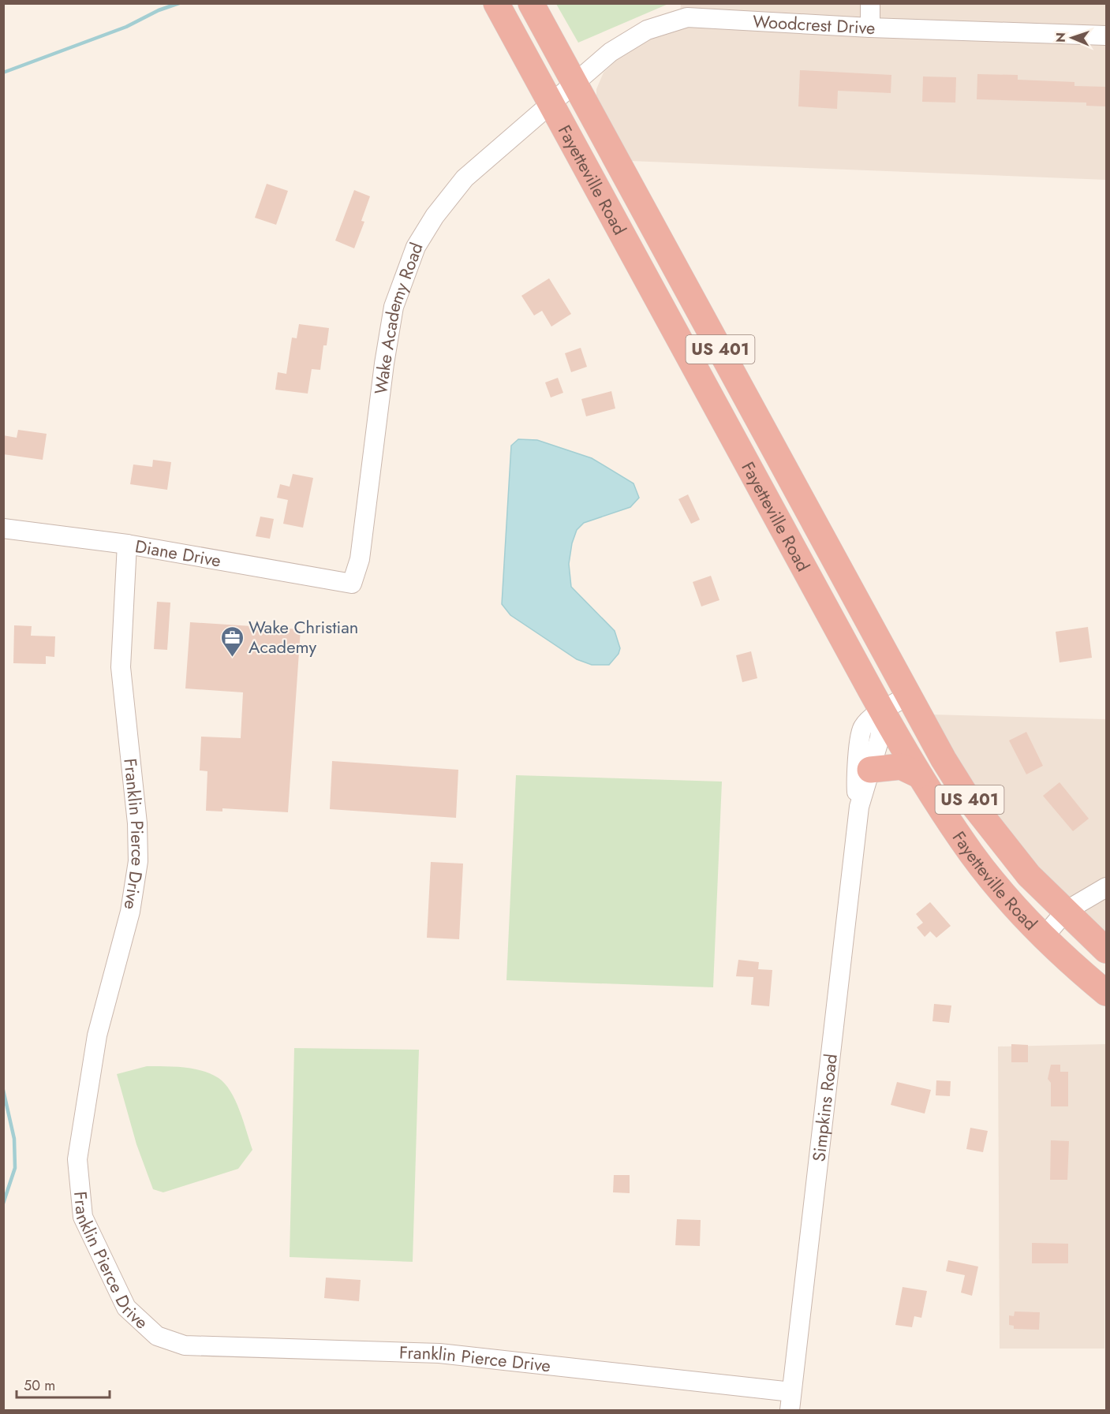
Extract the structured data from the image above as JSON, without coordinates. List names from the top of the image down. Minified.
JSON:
{"streets":{"highway":["Fayetteville Road","US 401"],"street":["Woodcrest Drive","Wake Academy Road","Diane Drive","Franklin Pierce Drive","Simpkins Road"]},"crossings":[["Woodcrest Drive","Fayetteville Road"],["Woodcrest Drive","Wake Academy Road"],["Fayetteville Road","Wake Academy Road"],["Fayetteville Road","Simpkins Road"],["Wake Academy Road","Diane Drive"],["Diane Drive","Franklin Pierce Drive"],["Franklin Pierce Drive","Simpkins Road"]],"places":{"office":["Wake Christian Academy"]},"scale_bar":"50 m","north":"left"}
